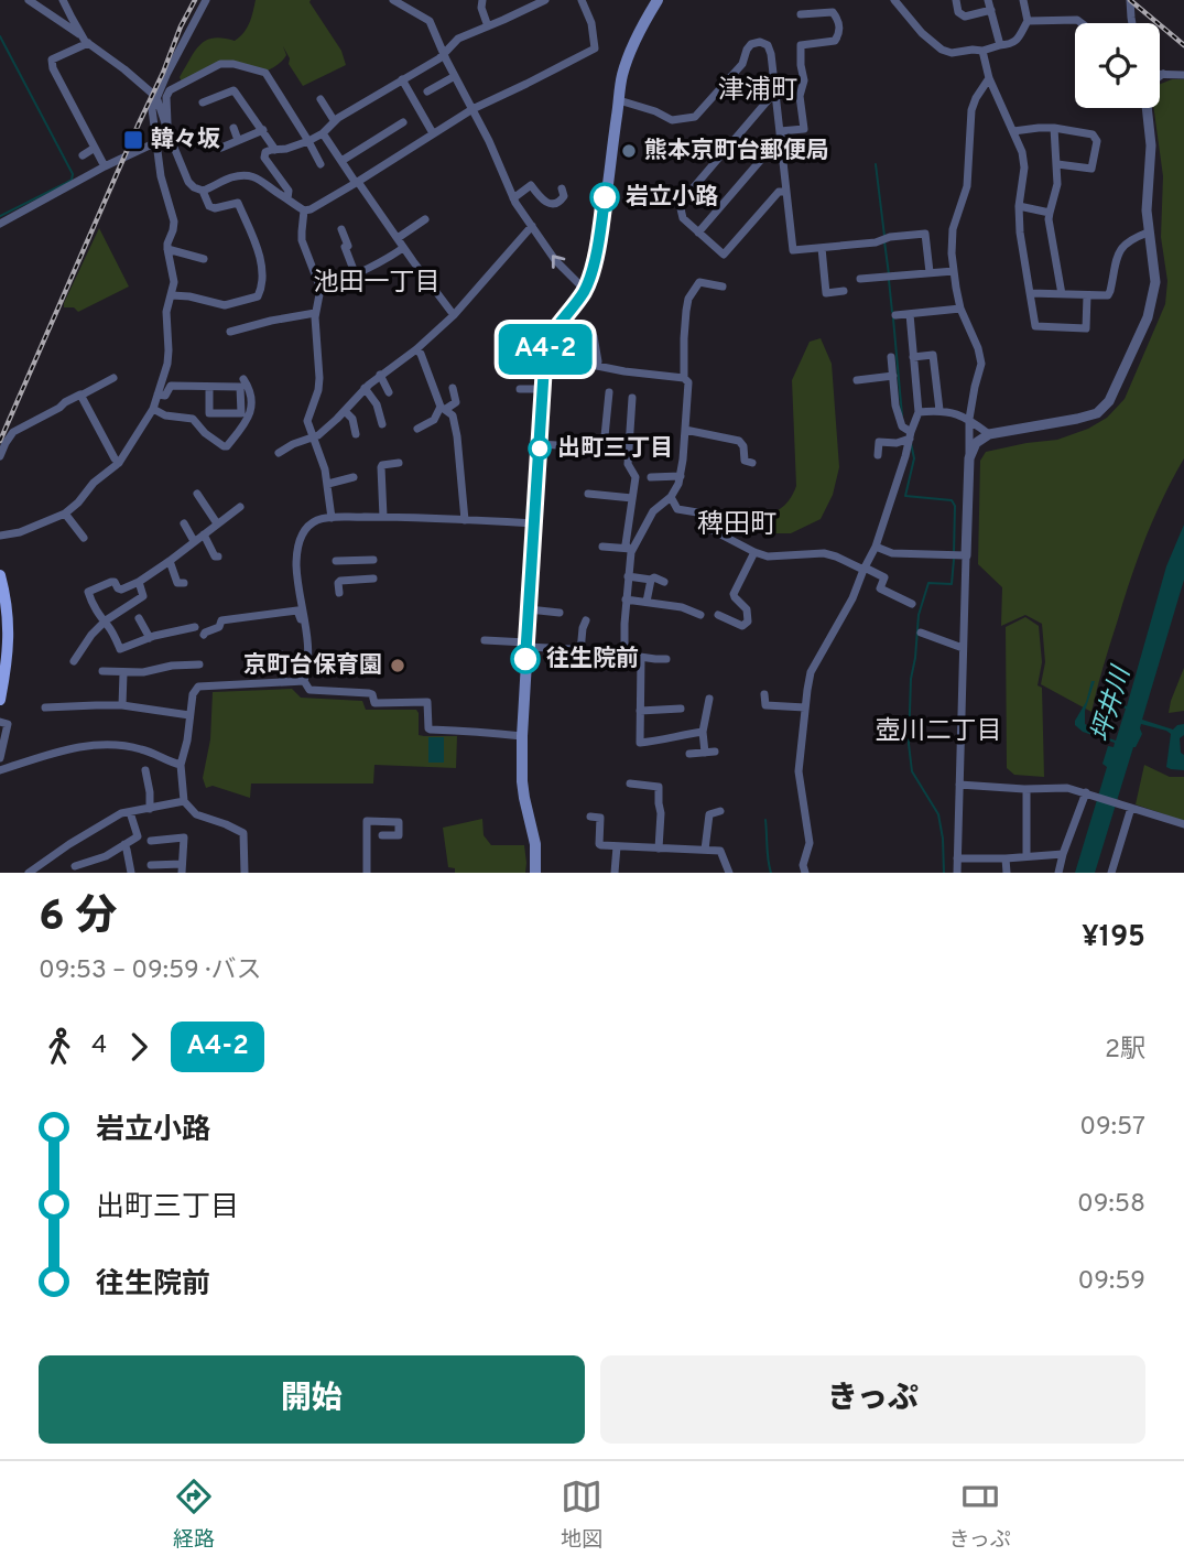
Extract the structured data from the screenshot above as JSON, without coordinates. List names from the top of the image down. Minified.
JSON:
{"districts":["津浦町","池田一丁目","稗田町","壺川二丁目"],"water":["坪井川"],"places":{"transit":["韓々坂"],"other":["熊本京町台郵便局","岩立小路","出町三丁目","往生院前","京町台保育園"]},"lines":["bus line A4-2"],"page":{"on_map":"A4-2","heading":["6 分","09:53 – 09:59 · バス","¥195"],"legs":["4","A4-2","2駅"],"list":[{"name":"岩立小路","value":"09:57"},{"name":"出町三丁目","value":"09:58"},{"name":"往生院前","value":"09:59"}],"buttons":["開始","きっぷ"],"tabs":["経路","地図","きっぷ"]}}
